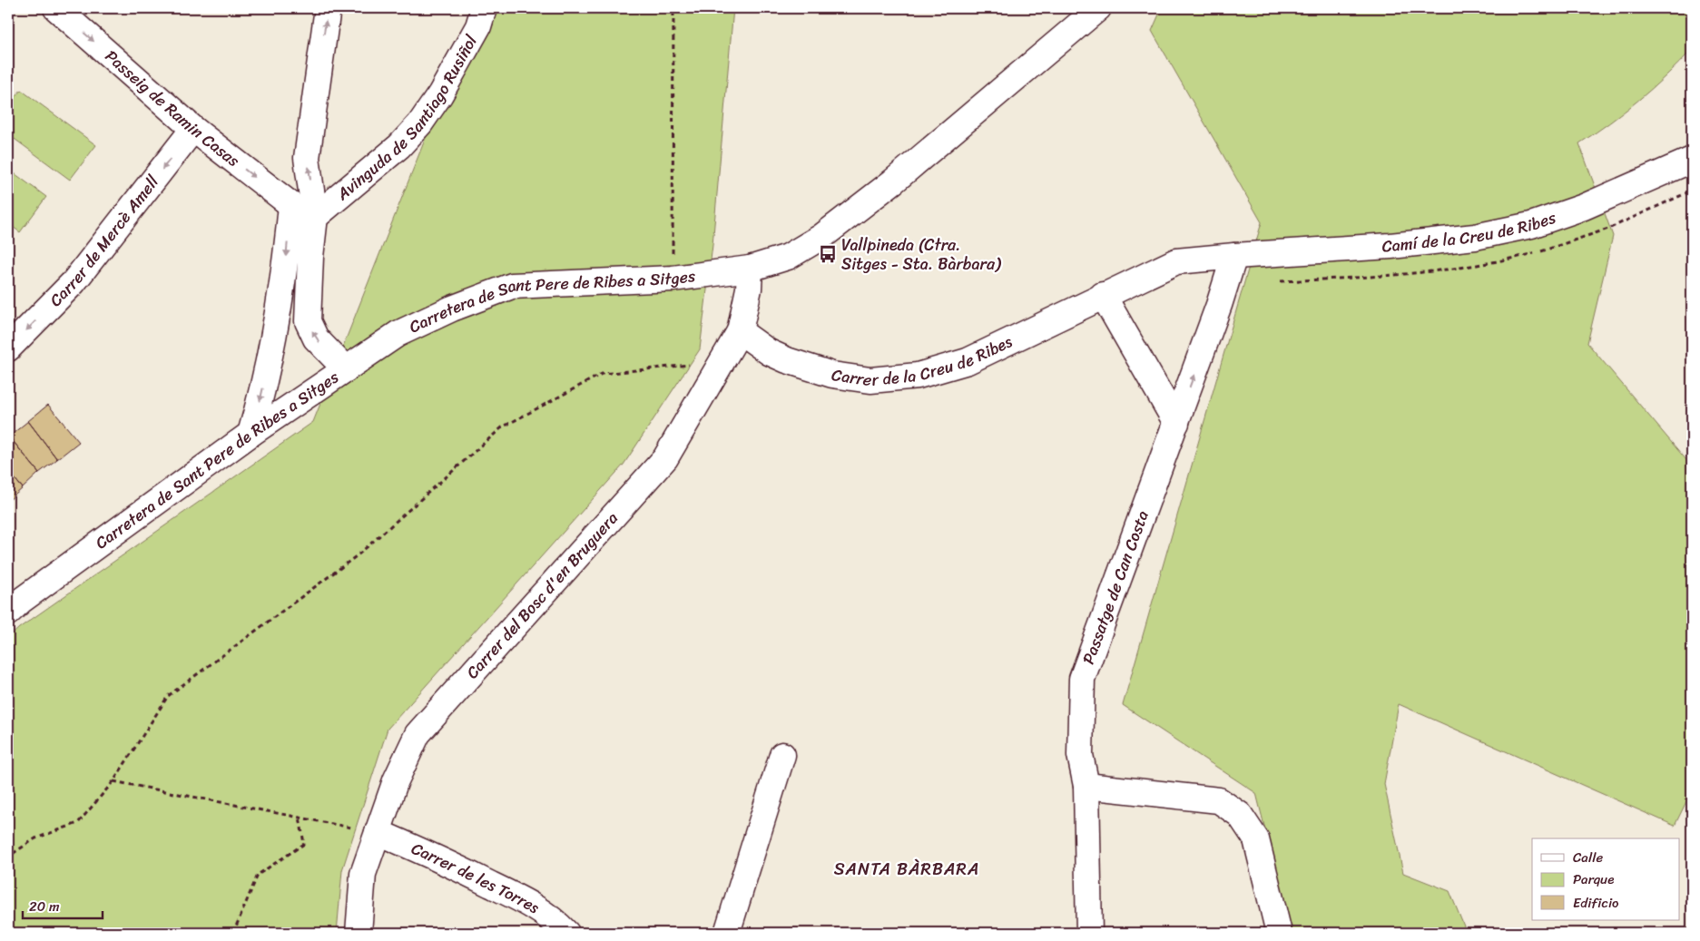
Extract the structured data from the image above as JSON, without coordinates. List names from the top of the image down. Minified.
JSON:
{"streets":{"street":["Passeig de Ramin Casas","Avinguda de Santiago Rusiñol","Camí de la Creu de Ribes","Carrer de Mercè Amell","Carretera de Sant Pere de Ribes a Sitges","Carrer de la Creu de Ribes","Passatge de Can Costa","Carrer del Bosc d'en Bruguera","Carrer de les Torres"]},"crossings":[["Passeig de Ramin Casas","Avinguda de Santiago Rusiñol"],["Passeig de Ramin Casas","Carrer de Mercè Amell"],["Camí de la Creu de Ribes","Carrer de la Creu de Ribes"],["Camí de la Creu de Ribes","Passatge de Can Costa"],["Carretera de Sant Pere de Ribes a Sitges","Carrer del Bosc d'en Bruguera"],["Carrer de la Creu de Ribes","Passatge de Can Costa"],["Carrer de la Creu de Ribes","Carrer del Bosc d'en Bruguera"],["Carrer del Bosc d'en Bruguera","Carrer de les Torres"]],"one_way":["Passeig de Ramin Casas","Carrer de Mercè Amell"],"districts":["SANTA BÀRBARA"],"places":{"bus stop":["Vallpineda (Ctra. Sitges - Sta. Bàrbara)"]},"legend":["Calle","Parque","Edificio"],"scale_bar":"20 m"}
